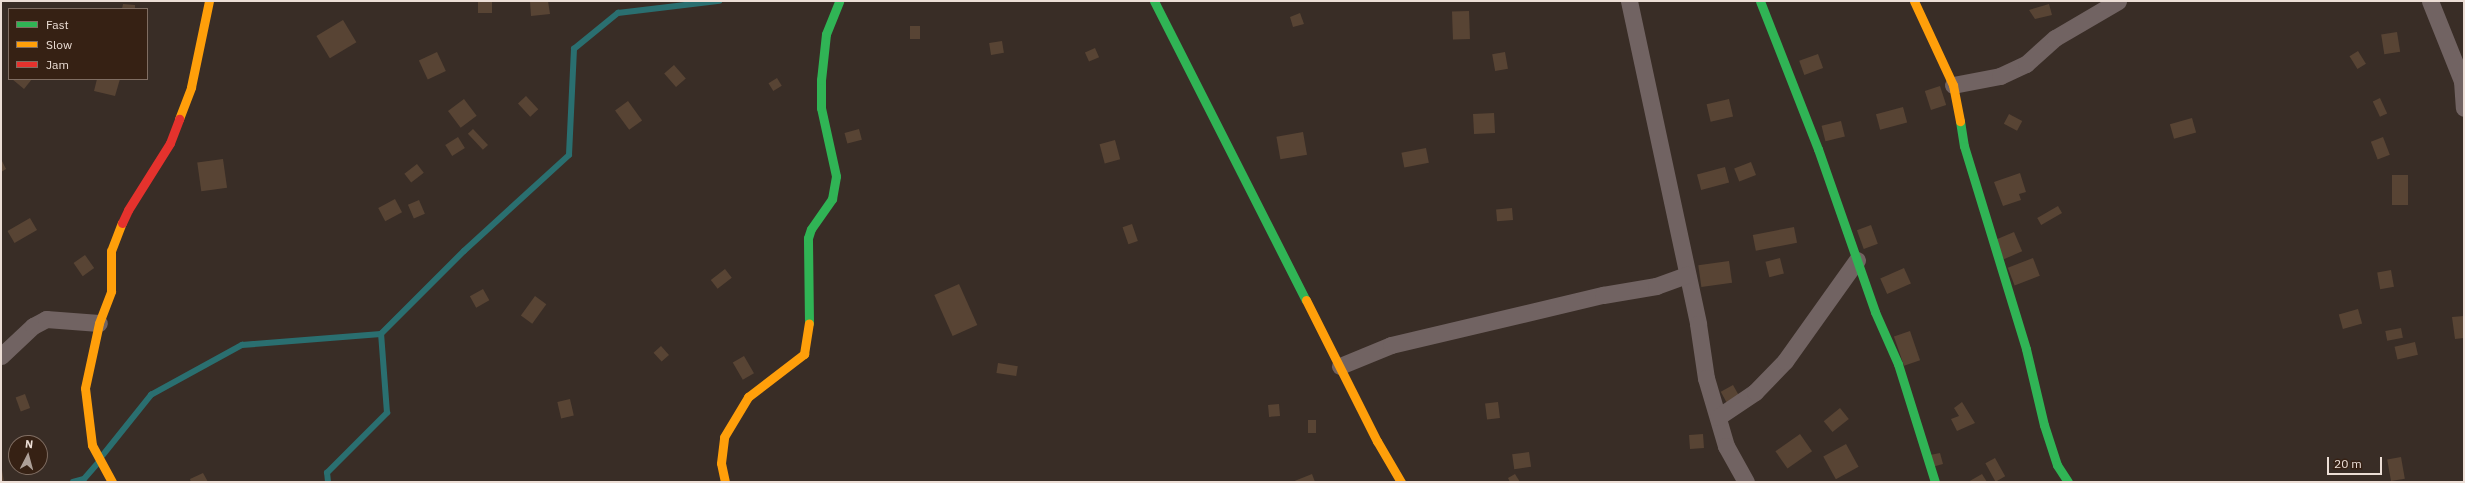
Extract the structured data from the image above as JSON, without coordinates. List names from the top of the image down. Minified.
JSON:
{"legend":["Fast","Slow","Jam"],"scale_bar":"20 m","north":"top"}
